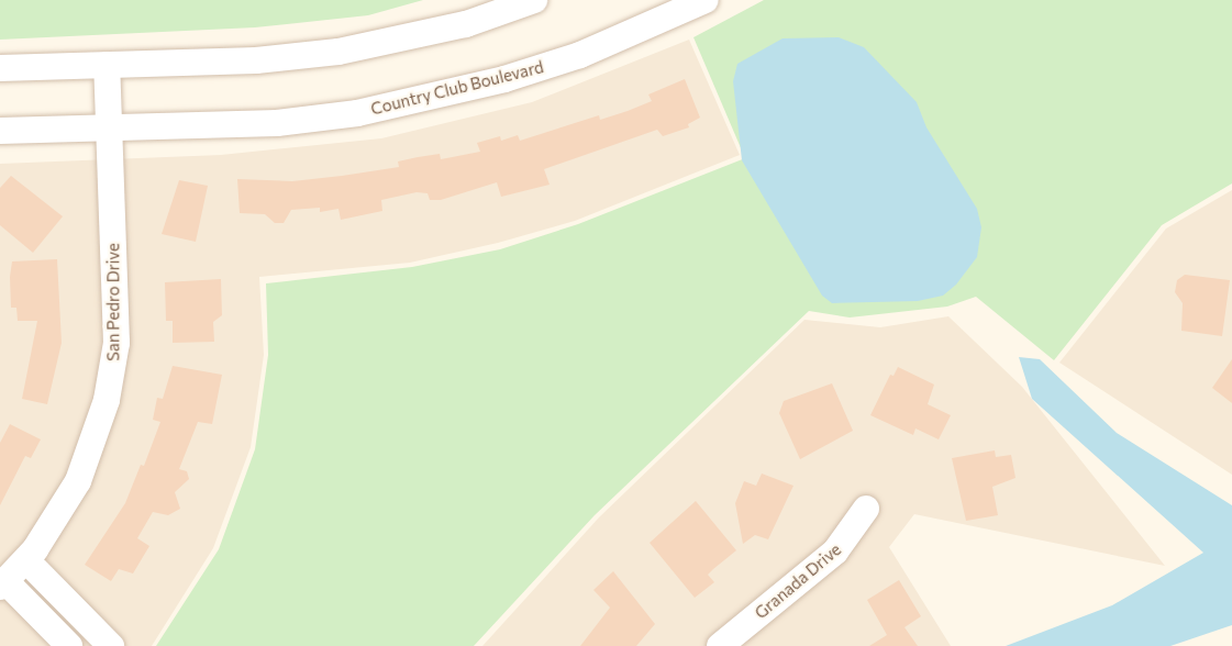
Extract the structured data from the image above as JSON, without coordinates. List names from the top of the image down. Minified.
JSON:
{"streets":{"street":["Country Club Boulevard","San Pedro Drive","Granada Drive"]},"crossings":[["Country Club Boulevard","San Pedro Drive"]]}
